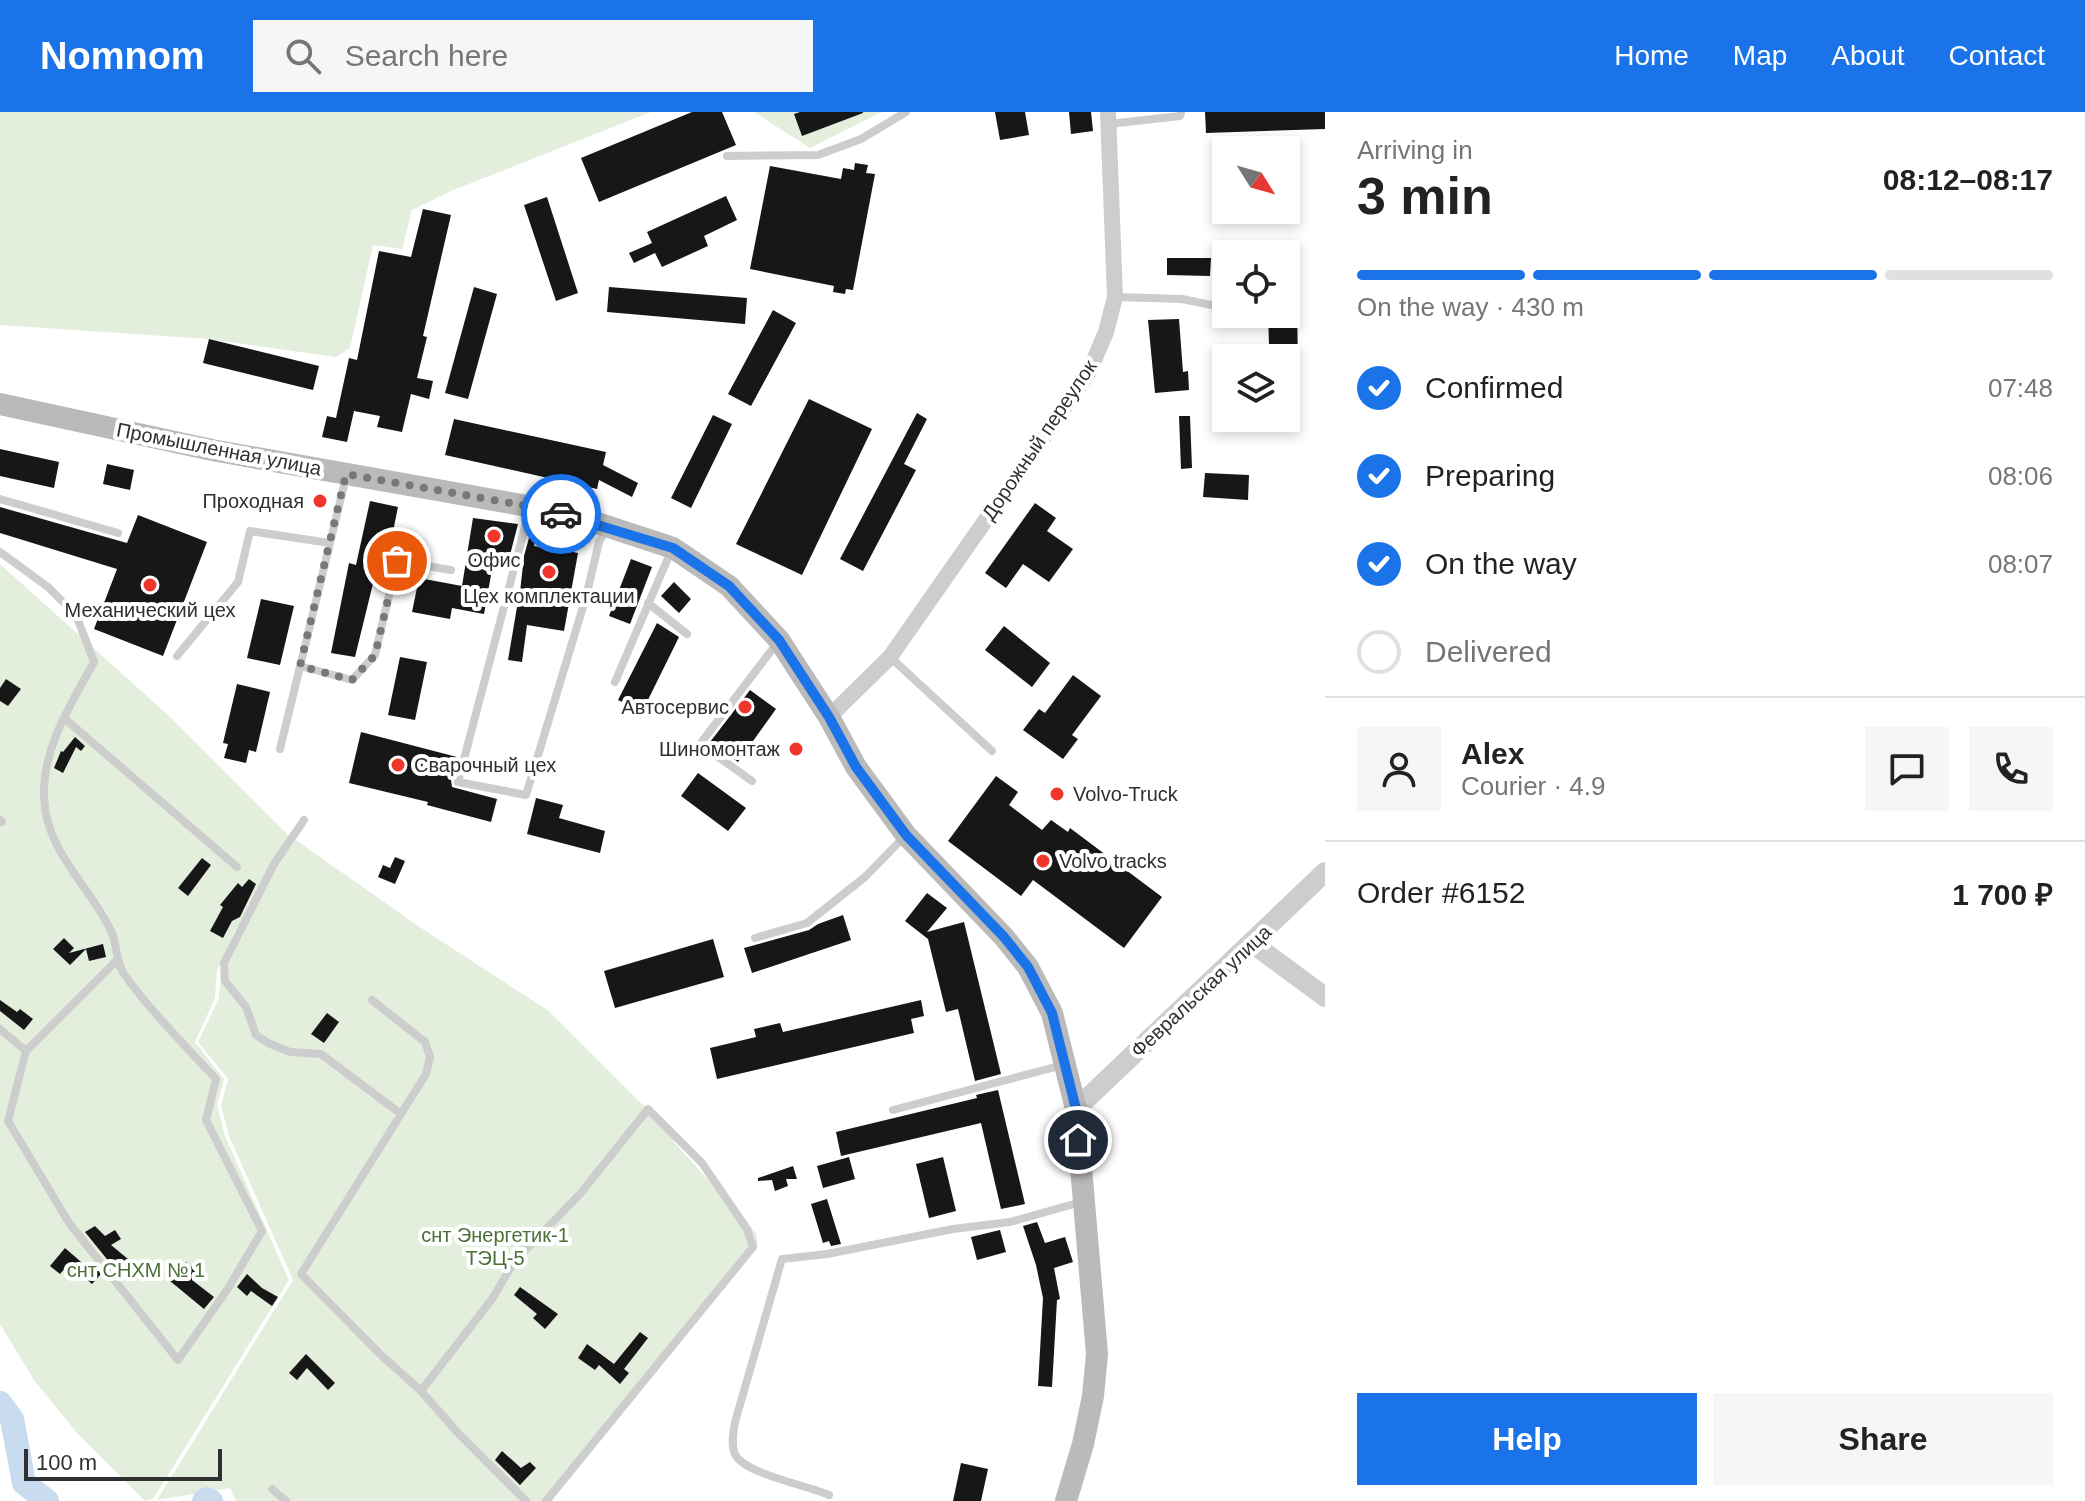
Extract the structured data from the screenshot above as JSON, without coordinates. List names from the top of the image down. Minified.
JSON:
{"streets":{"main road":["Промышленная улица"],"street":["Дорожный переулок","Февральская улица"]},"crossings":[["Дорожный переулок","Промышленная улица"],["Промышленная улица","Февральская улица"]],"parks":["снт Энергетик-1 ТЭЦ-5","снт СНХМ № 1"],"places":["Проходная","Офис","Цех комплектации","Механический цех","Автосервис","Шиномонтаж","Сварочный цех","Volvo-Truck","Volvo tracks"],"scale_bar":"100 m","north":"bottom right","page":{"header":"Nomnom","search":"Search here","nav":["Home","Map","About","Contact"],"heading":["3 min","Arriving in","08:12–08:17"],"panel":["Alex","Courier · 4.9","Order #6152","1 700 ₽"],"bar":"On the way · 430 m","list":[["Confirmed","07:48"],["Preparing","08:06"],["On the way","08:07"],"Delivered"],"buttons":["Help","Share"],"scale":"100 m"}}
